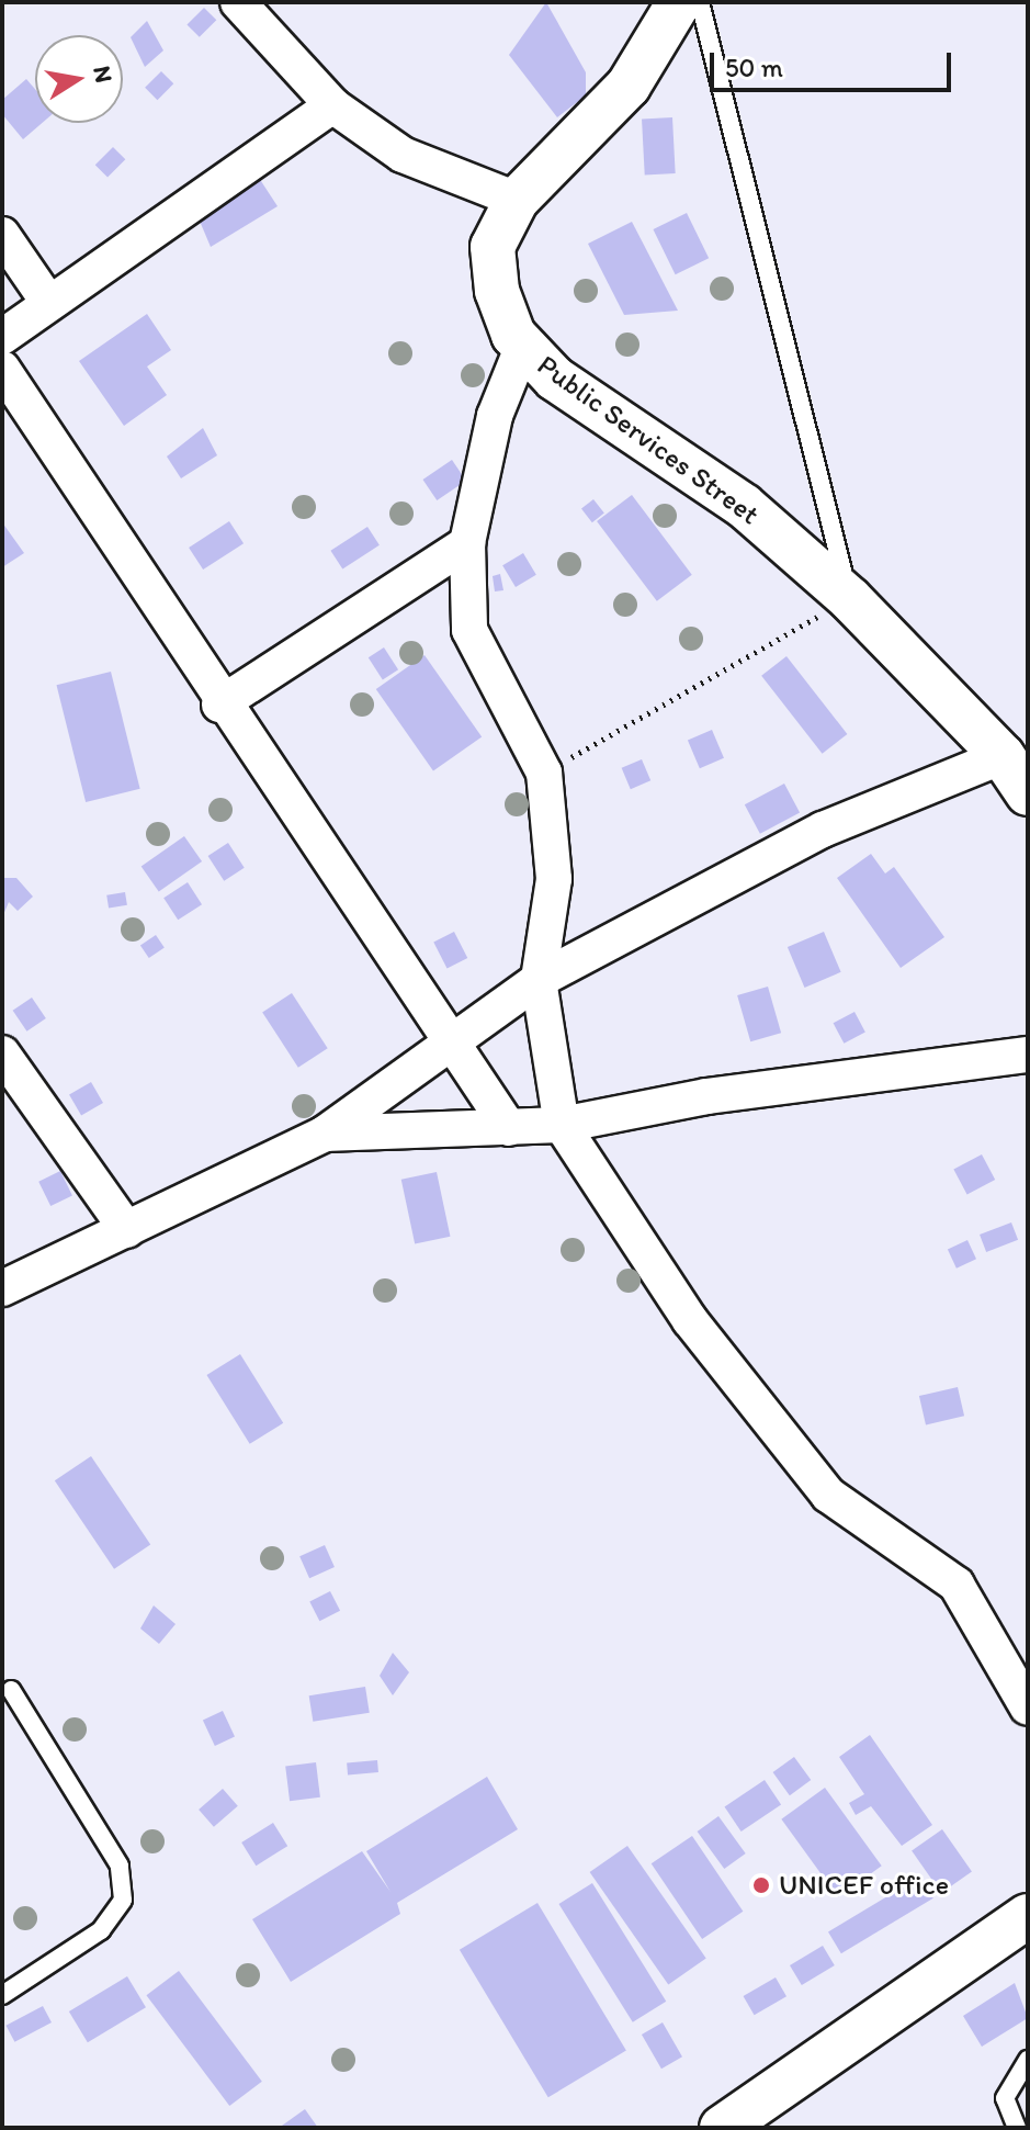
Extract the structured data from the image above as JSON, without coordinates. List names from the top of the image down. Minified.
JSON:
{"streets":{"street":["Public Services Street"]},"places":["UNICEF office"],"scale_bar":"50 m","north":"right"}
